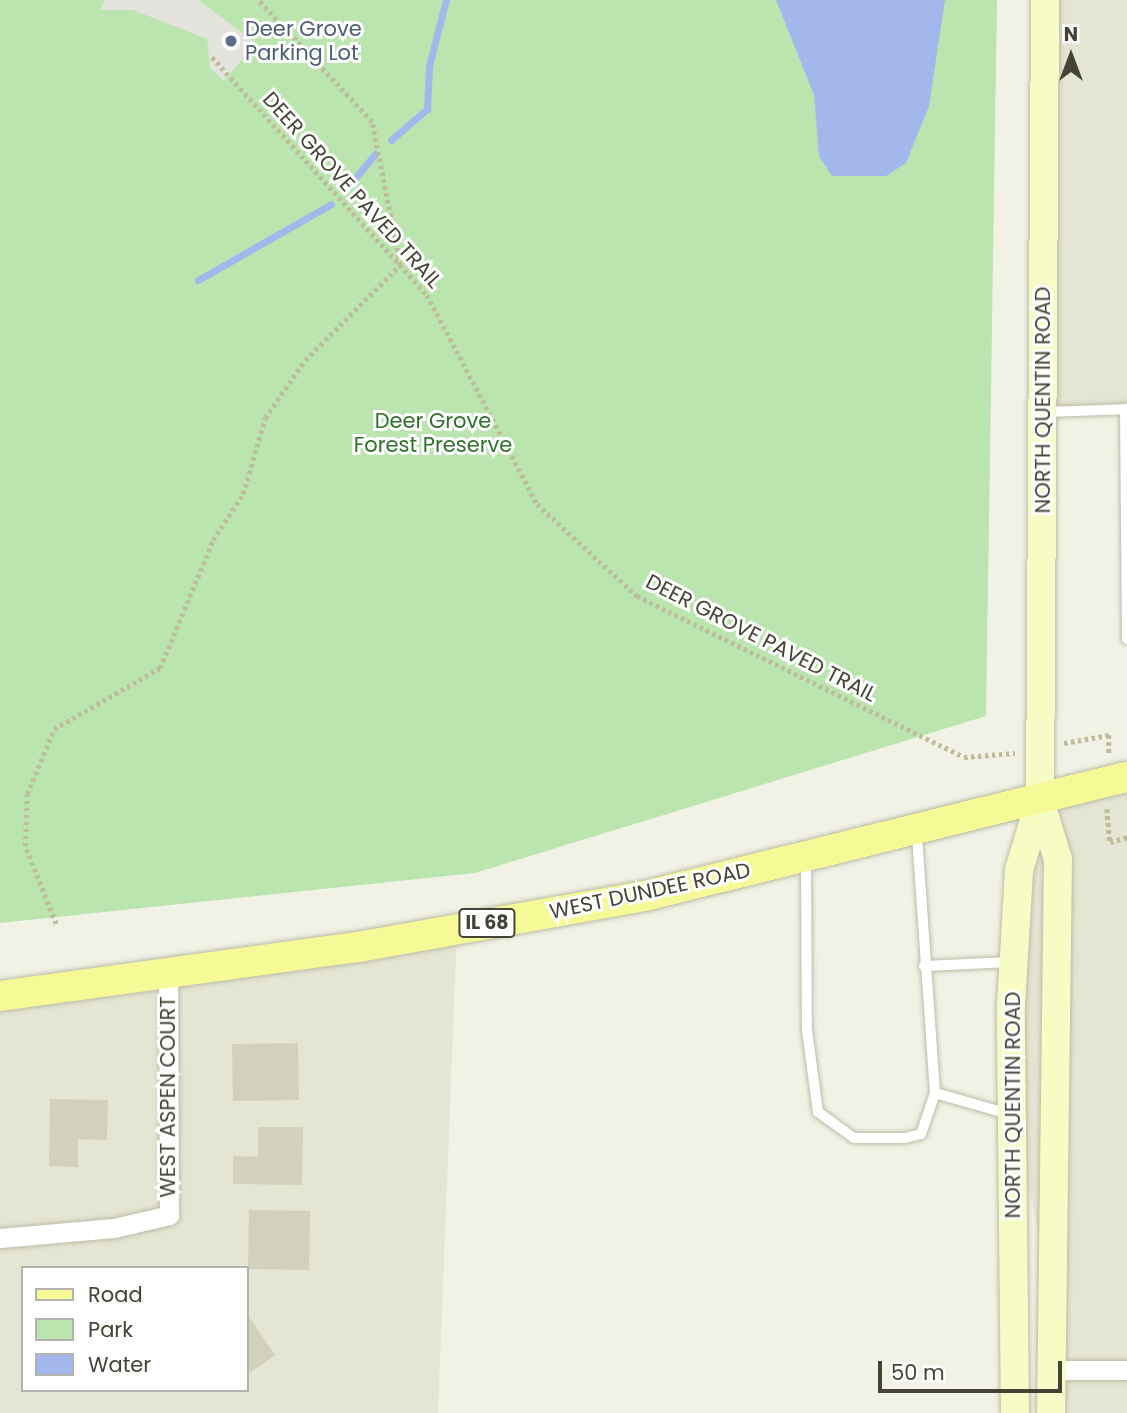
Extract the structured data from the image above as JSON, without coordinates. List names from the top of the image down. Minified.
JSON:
{"streets":{"main road":["NORTH QUENTIN ROAD","WEST DUNDEE ROAD","IL 68"],"street":["WEST ASPEN COURT"],"path":["DEER GROVE PAVED TRAIL"]},"crossings":[["NORTH QUENTIN ROAD","WEST DUNDEE ROAD"],["WEST DUNDEE ROAD","WEST ASPEN COURT"]],"parks":["Deer Grove Forest Preserve"],"places":["Deer Grove Parking Lot"],"legend":["Road","Park","Water"],"scale_bar":"50 m","north":"top"}
